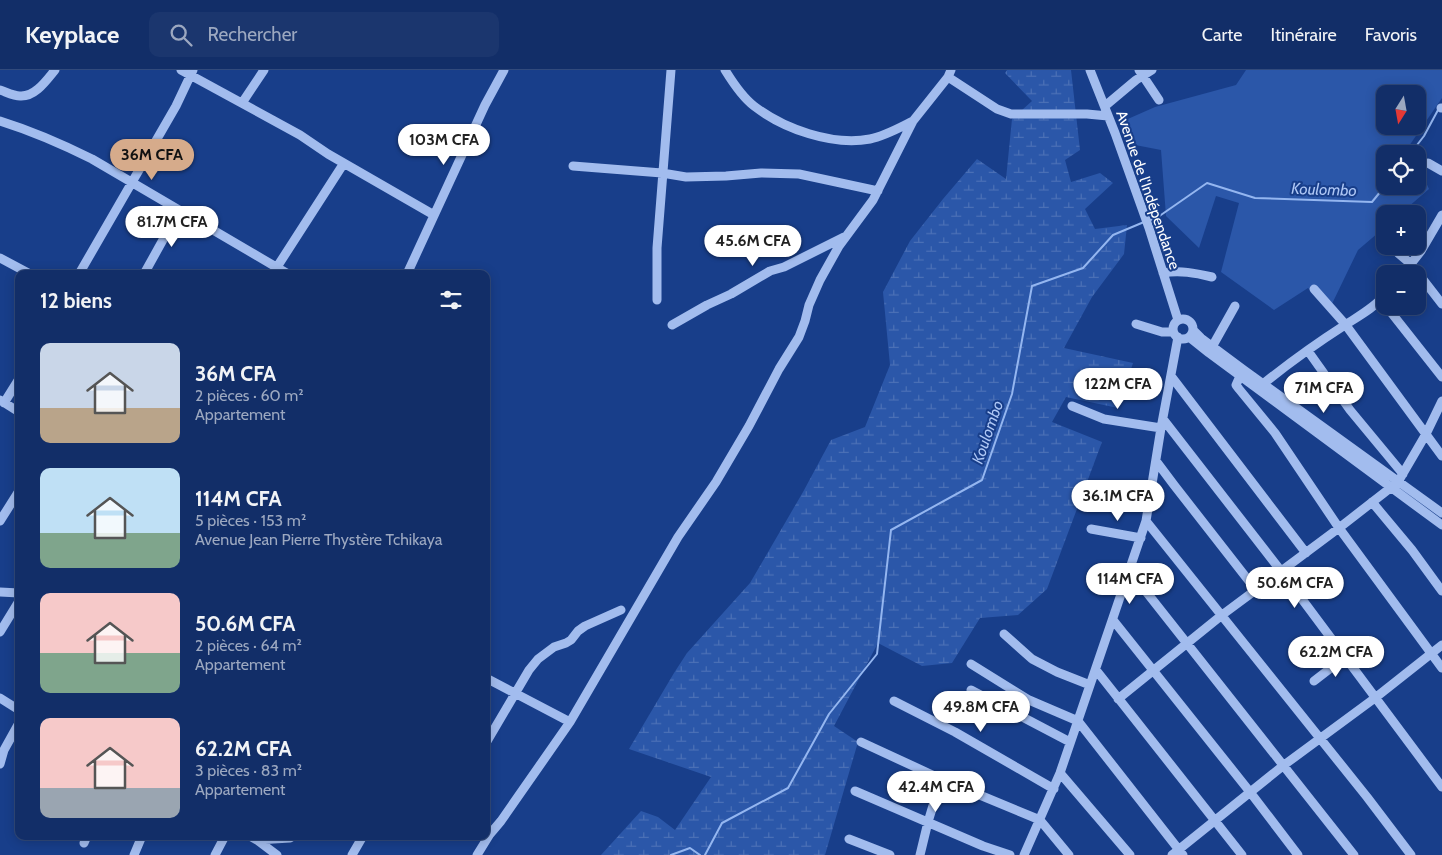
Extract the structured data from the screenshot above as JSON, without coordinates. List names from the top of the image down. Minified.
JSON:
{"streets":{"street":["Avenue de l'Indépendance"]},"water":["Koulombo"],"north":"bottom","page":{"header":"Keyplace","search":"Rechercher","nav":["Carte","Itinéraire","Favoris"],"map_buttons":["+","−"],"price":["103M CFA","36M CFA","81.7M CFA","45.6M CFA","122M CFA","71M CFA","36.1M CFA","114M CFA","50.6M CFA","62.2M CFA","49.8M CFA","42.4M CFA"],"heading":"12 biens","list":[{"name":"36M CFA","note":"2 pièces · 60 m² · Appartement"},{"name":"114M CFA","note":"5 pièces · 153 m² · Avenue Jean Pierre Thystère Tchikaya"},{"name":"50.6M CFA","note":"2 pièces · 64 m² · Appartement"},{"name":"62.2M CFA","note":"3 pièces · 83 m² · Appartement"}]}}
